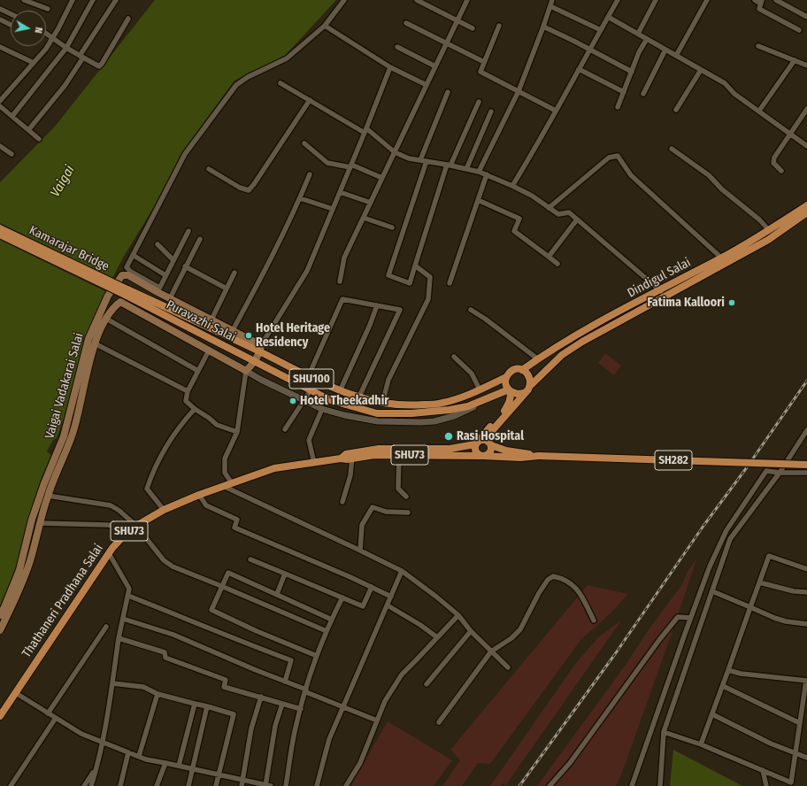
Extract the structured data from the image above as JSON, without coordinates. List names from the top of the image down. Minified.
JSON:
{"streets":{"main road":["Kamarajar Bridge","Dindigul Salai","Puravazhi Salai","SHU100","Vaigai Vadakarai Salai","SHU73","SH282","Thathaneri Pradhana Salai"]},"crossings":[["Kamarajar Bridge","Puravazhi Salai"],["Dindigul Salai","Puravazhi Salai"],["Dindigul Salai","SHU100"],["Dindigul Salai","SHU73"],["Dindigul Salai","SH282"],["Dindigul Salai","Thathaneri Pradhana Salai"],["Puravazhi Salai","SHU100"],["Puravazhi Salai","Vaigai Vadakarai Salai"],["SHU73","SH282"],["SHU73","Thathaneri Pradhana Salai"],["SH282","Thathaneri Pradhana Salai"]],"water":["Vaigai"],"places":["Fatima Kalloori","Hotel Heritage Residency","Hotel Theekadhir","Rasi Hospital"],"north":"right"}
